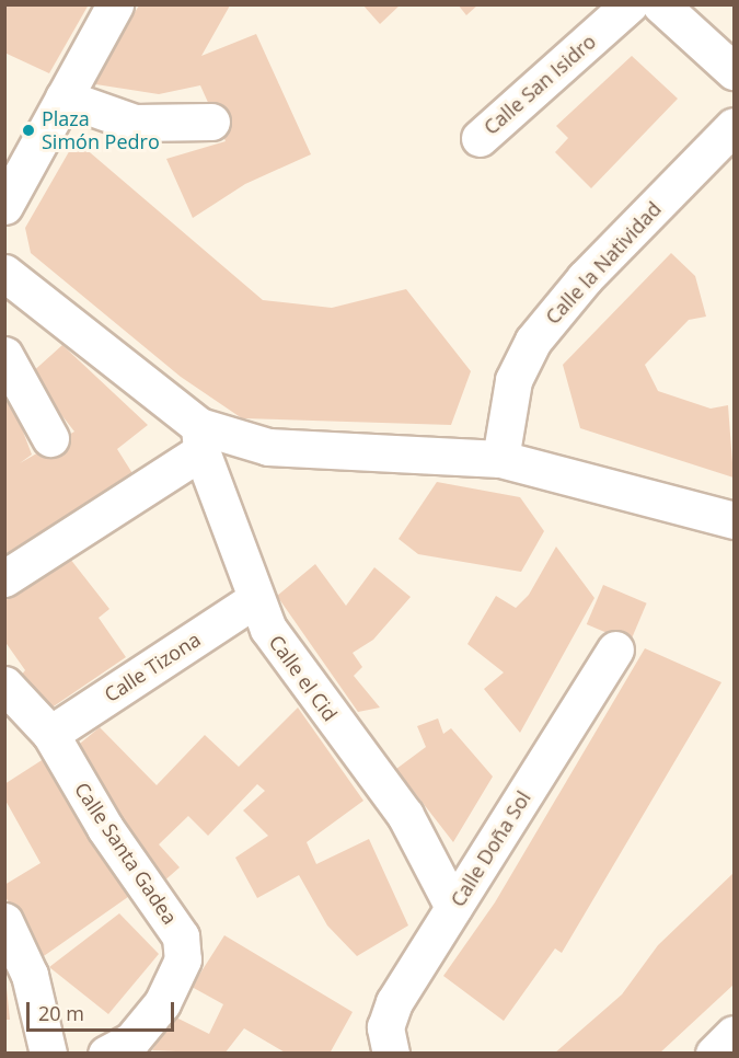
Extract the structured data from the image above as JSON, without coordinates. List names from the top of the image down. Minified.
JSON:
{"streets":{"street":["Calle San Isidro","Calle la Natividad","Calle Tizona","Calle el Cid","Calle Doña Sol","Calle Santa Gadea"]},"crossings":[["Calle Tizona","Calle el Cid"],["Calle Tizona","Calle Santa Gadea"],["Calle el Cid","Calle Doña Sol"]],"places":["Plaza Simón Pedro"],"scale_bar":"20 m"}
